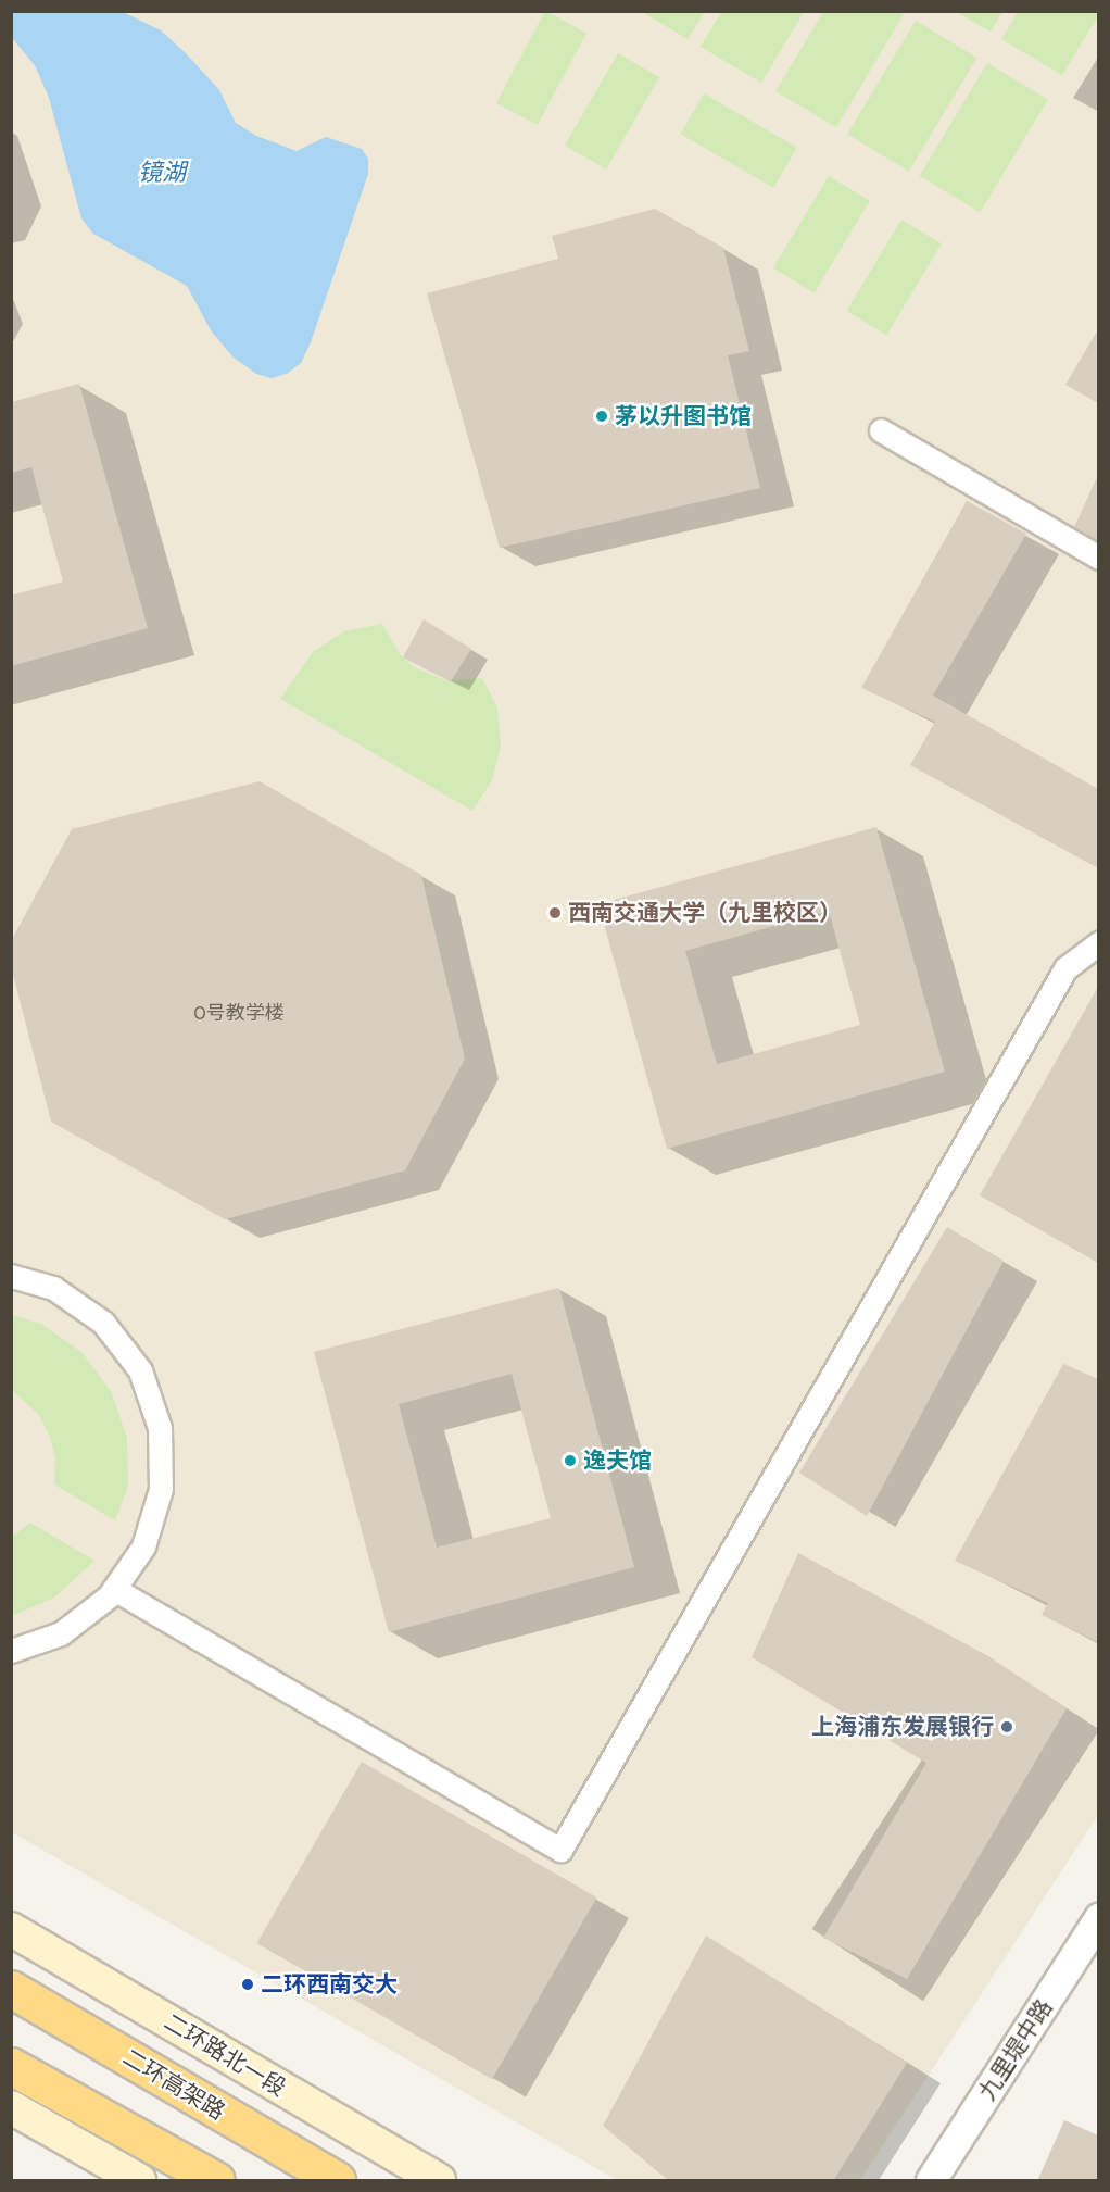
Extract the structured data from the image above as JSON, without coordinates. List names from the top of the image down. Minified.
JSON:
{"streets":{"highway":["二环高架路"],"main road":["二环路北一段"],"street":["九里堤中路"]},"water":["镜湖"],"places":["茅以升图书馆","西南交通大学（九里校区）","逸夫馆","上海浦东发展银行","二环西南交大"],"house_numbers":["0号教学楼"]}
